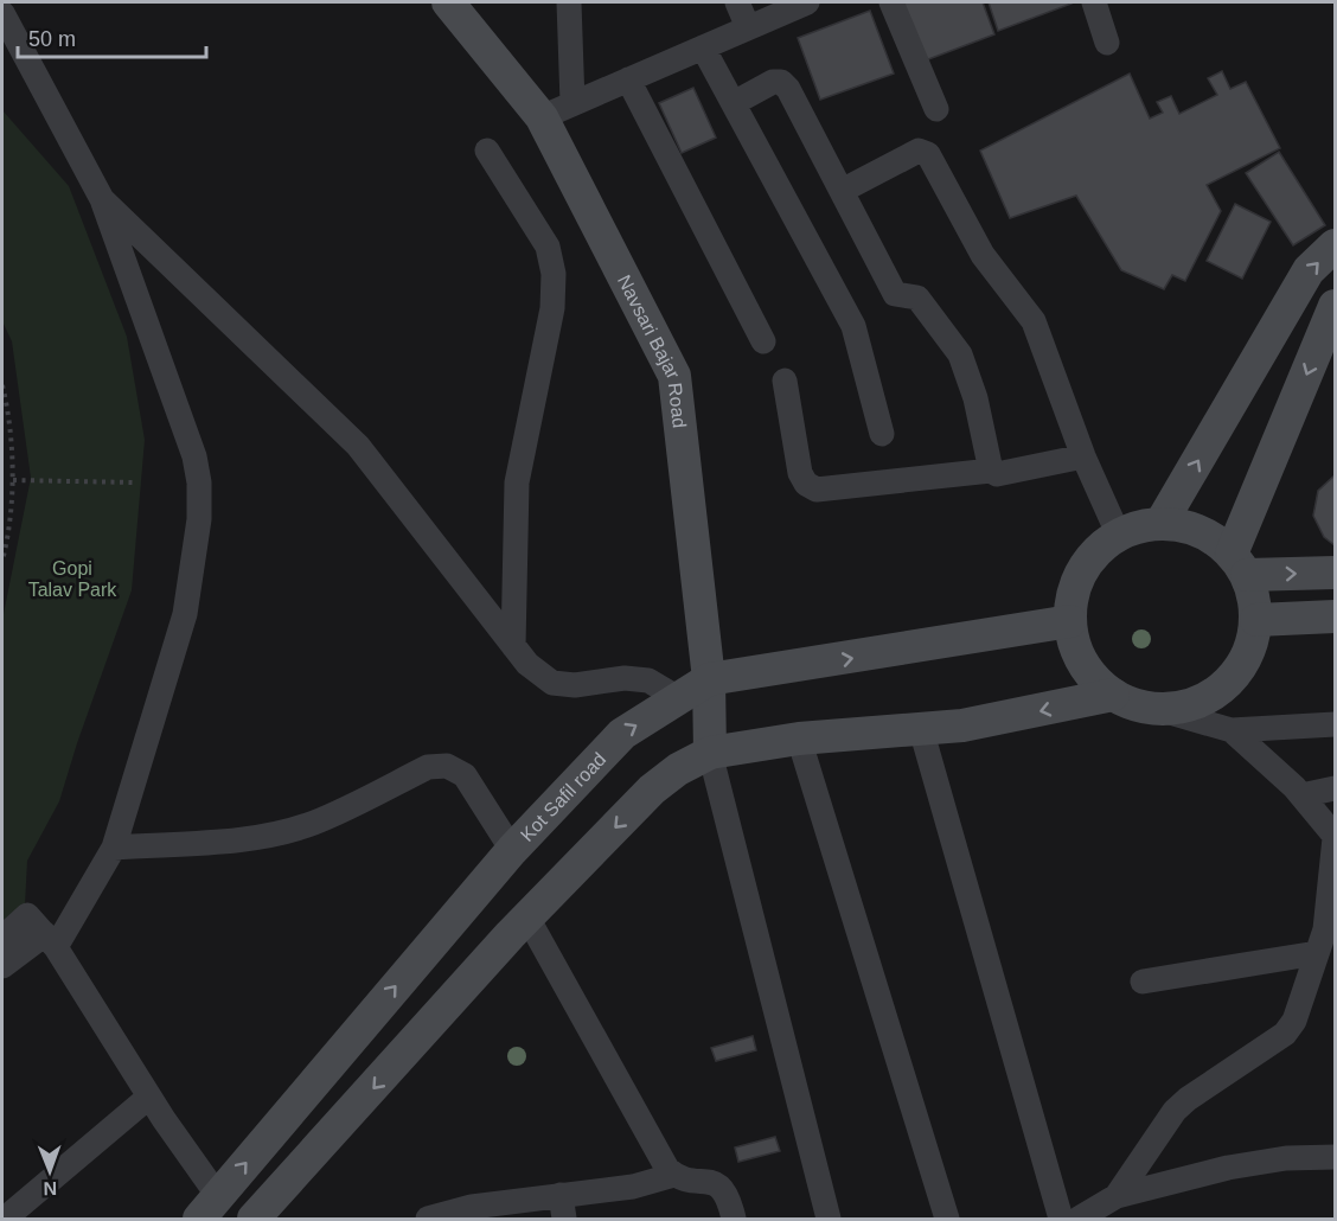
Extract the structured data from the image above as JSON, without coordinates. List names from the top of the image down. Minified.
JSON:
{"streets":{"main road":["Navsari Bajar Road","Kot Safil road"]},"crossings":[["Navsari Bajar Road","Kot Safil road"]],"parks":["Gopi Talav Park"],"scale_bar":"50 m","north":"bottom"}
